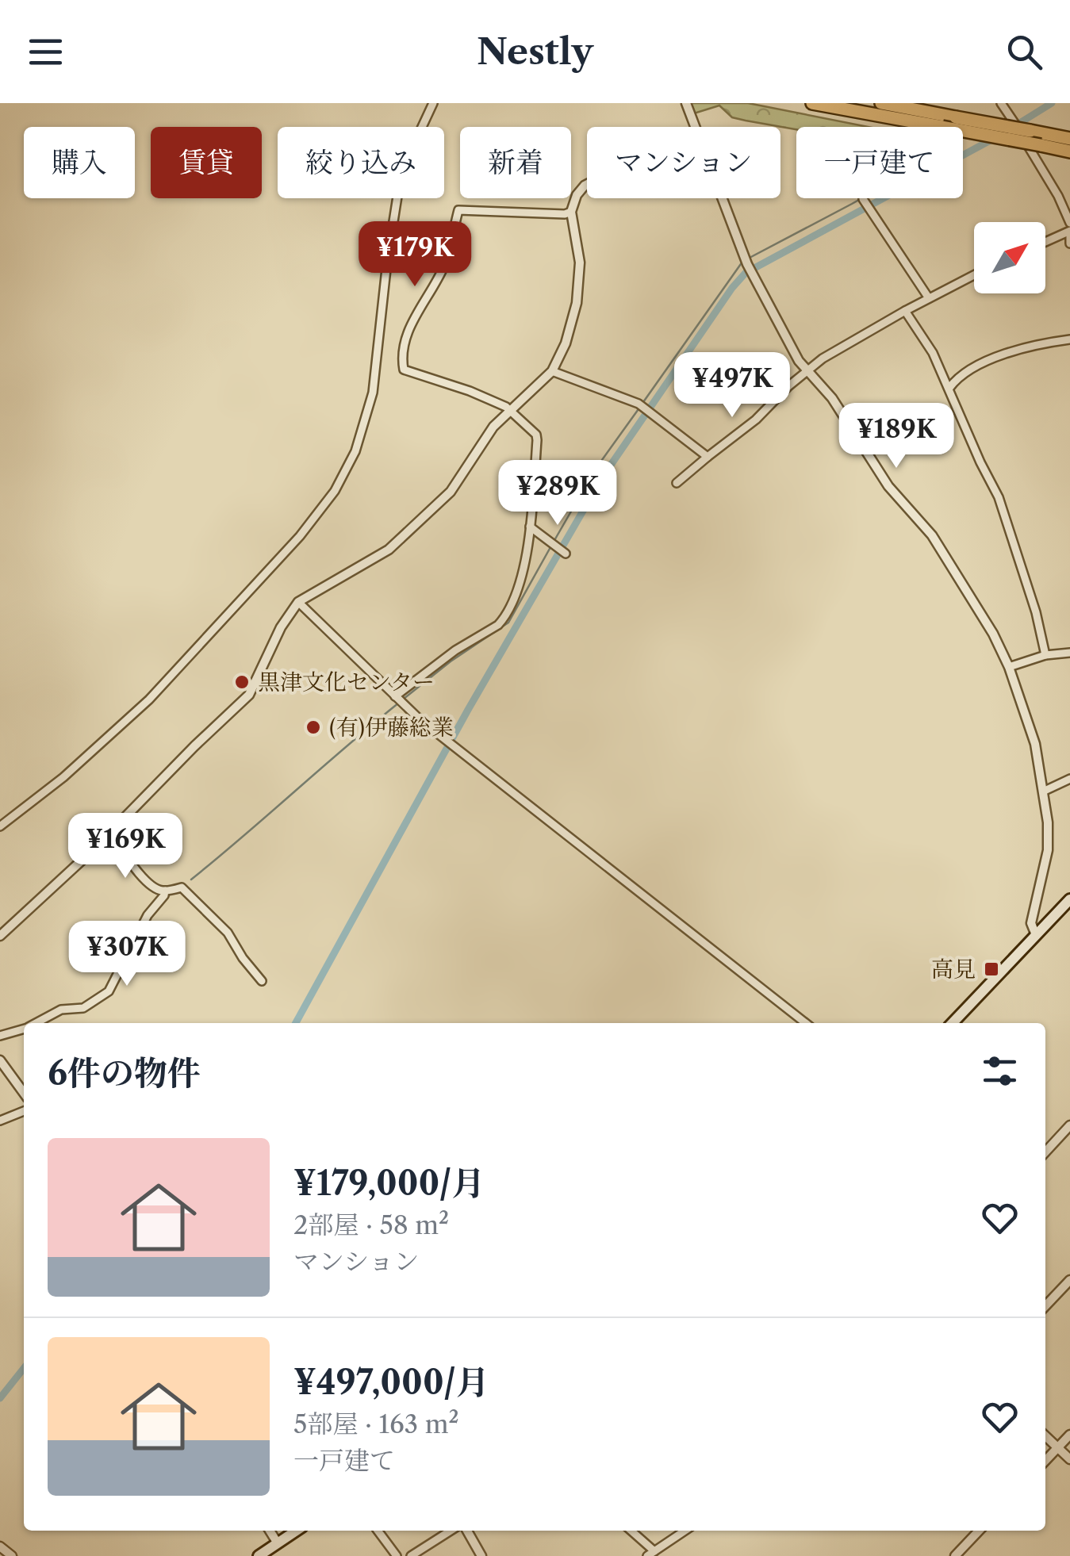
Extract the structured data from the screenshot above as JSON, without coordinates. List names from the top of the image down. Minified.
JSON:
{"places":{"other":["黒津文化センター","(有)伊藤総業"],"transit":["高見"]},"north":"top right","page":{"header":"Nestly","chip":["購入","賃貸","絞り込み","新着","マンション","一戸建て"],"price":["¥179K","¥497K","¥189K","¥289K","¥169K","¥307K"],"heading":"6件の物件","list":[{"name":"¥179,000/月","note":"2部屋 · 58 m² · マンション"},{"name":"¥497,000/月","note":"5部屋 · 163 m² · 一戸建て"}]}}
